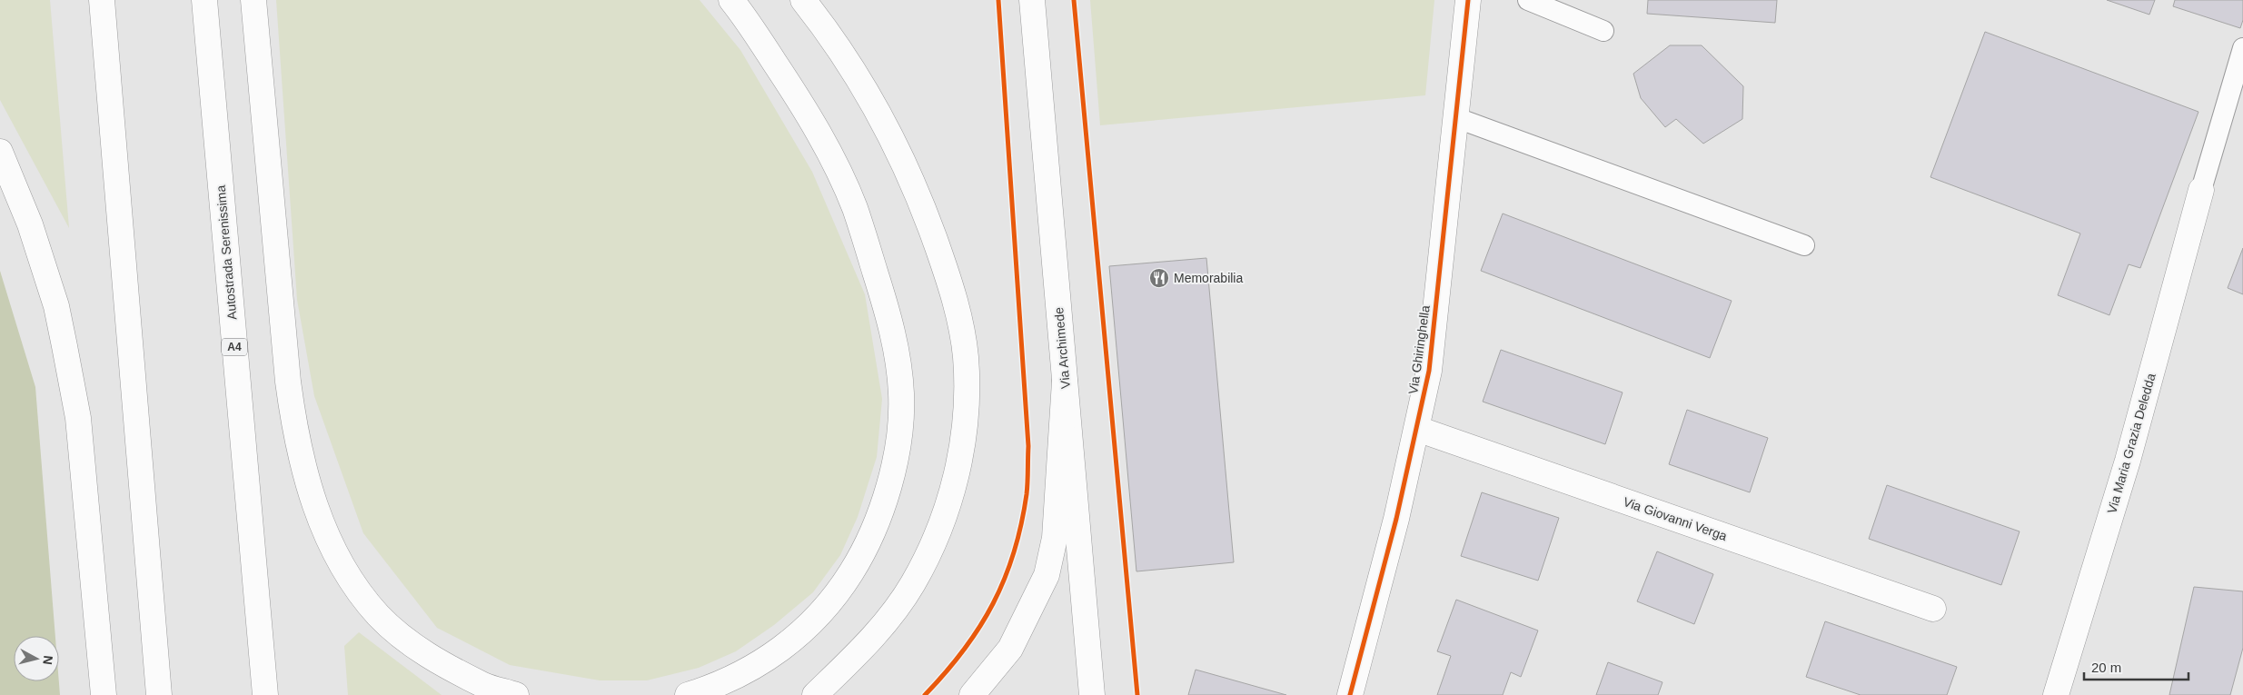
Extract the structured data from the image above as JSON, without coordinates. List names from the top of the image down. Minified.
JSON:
{"streets":{"main road":["Autostrada Serenissima","A4","Via Archimede","Via Ghiringhella","Via Maria Grazia Deledda","Via Giovanni Verga"]},"crossings":[["Via Ghiringhella","Via Giovanni Verga"]],"places":{"restaurant":["Memorabilia"]},"scale_bar":"20 m","north":"right"}
